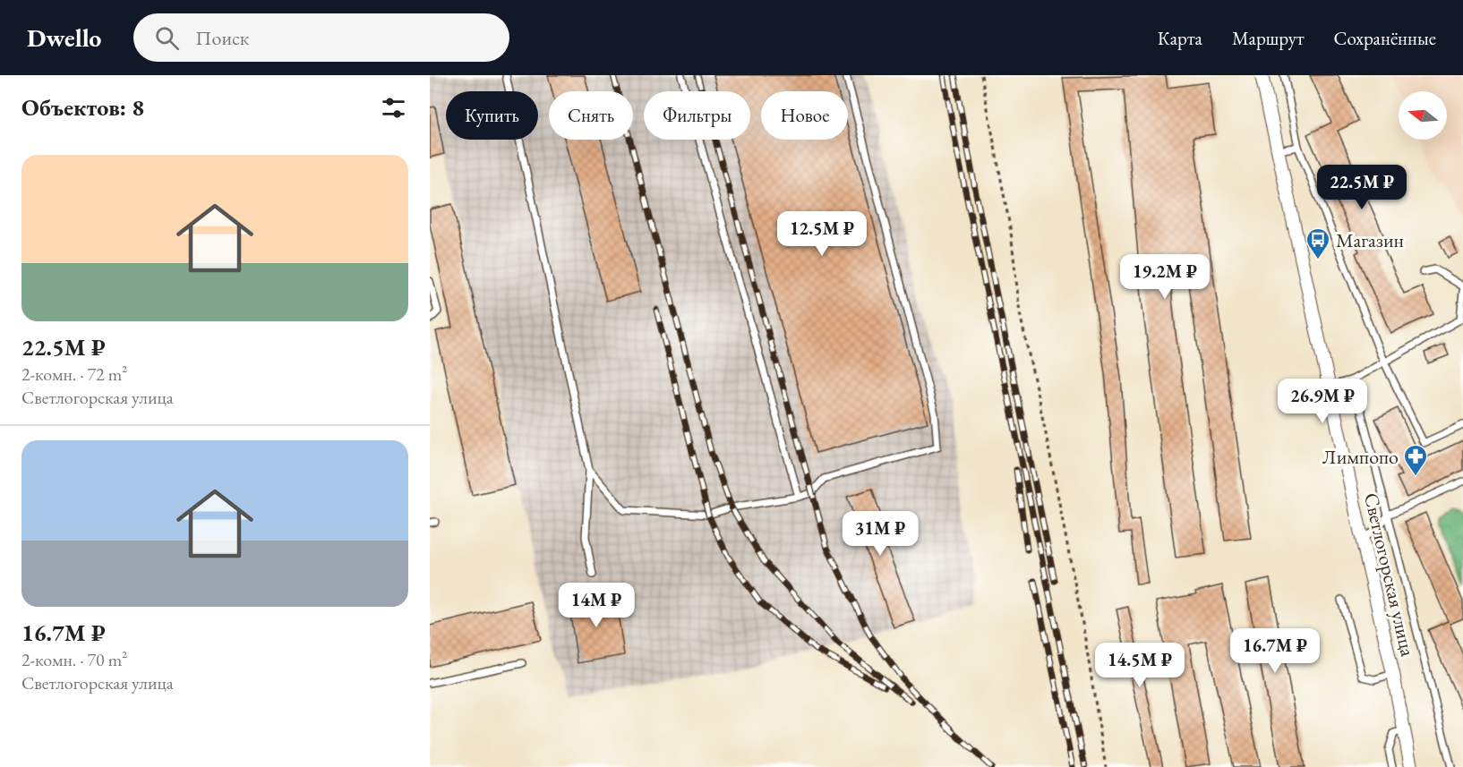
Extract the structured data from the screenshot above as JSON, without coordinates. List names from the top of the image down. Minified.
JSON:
{"streets":{"street":["Светлогорская улица"]},"places":{"bus stop":["Магазин"],"pharmacy":["Лимпопо"]},"north":"left","page":{"header":"Dwello","search":"Поиск","nav":["Карта","Маршрут","Сохранённые"],"heading":"Объектов: 8","chip":["Купить","Снять","Фильтры","Новое"],"list":[{"name":"22.5M ₽","note":"2-комн. · 72 m² · Светлогорская улица"},{"name":"16.7M ₽","note":"2-комн. · 70 m² · Светлогорская улица"}],"price":["22.5M ₽","12.5M ₽","19.2M ₽","26.9M ₽","31M ₽","14M ₽","16.7M ₽","14.5M ₽"]}}
